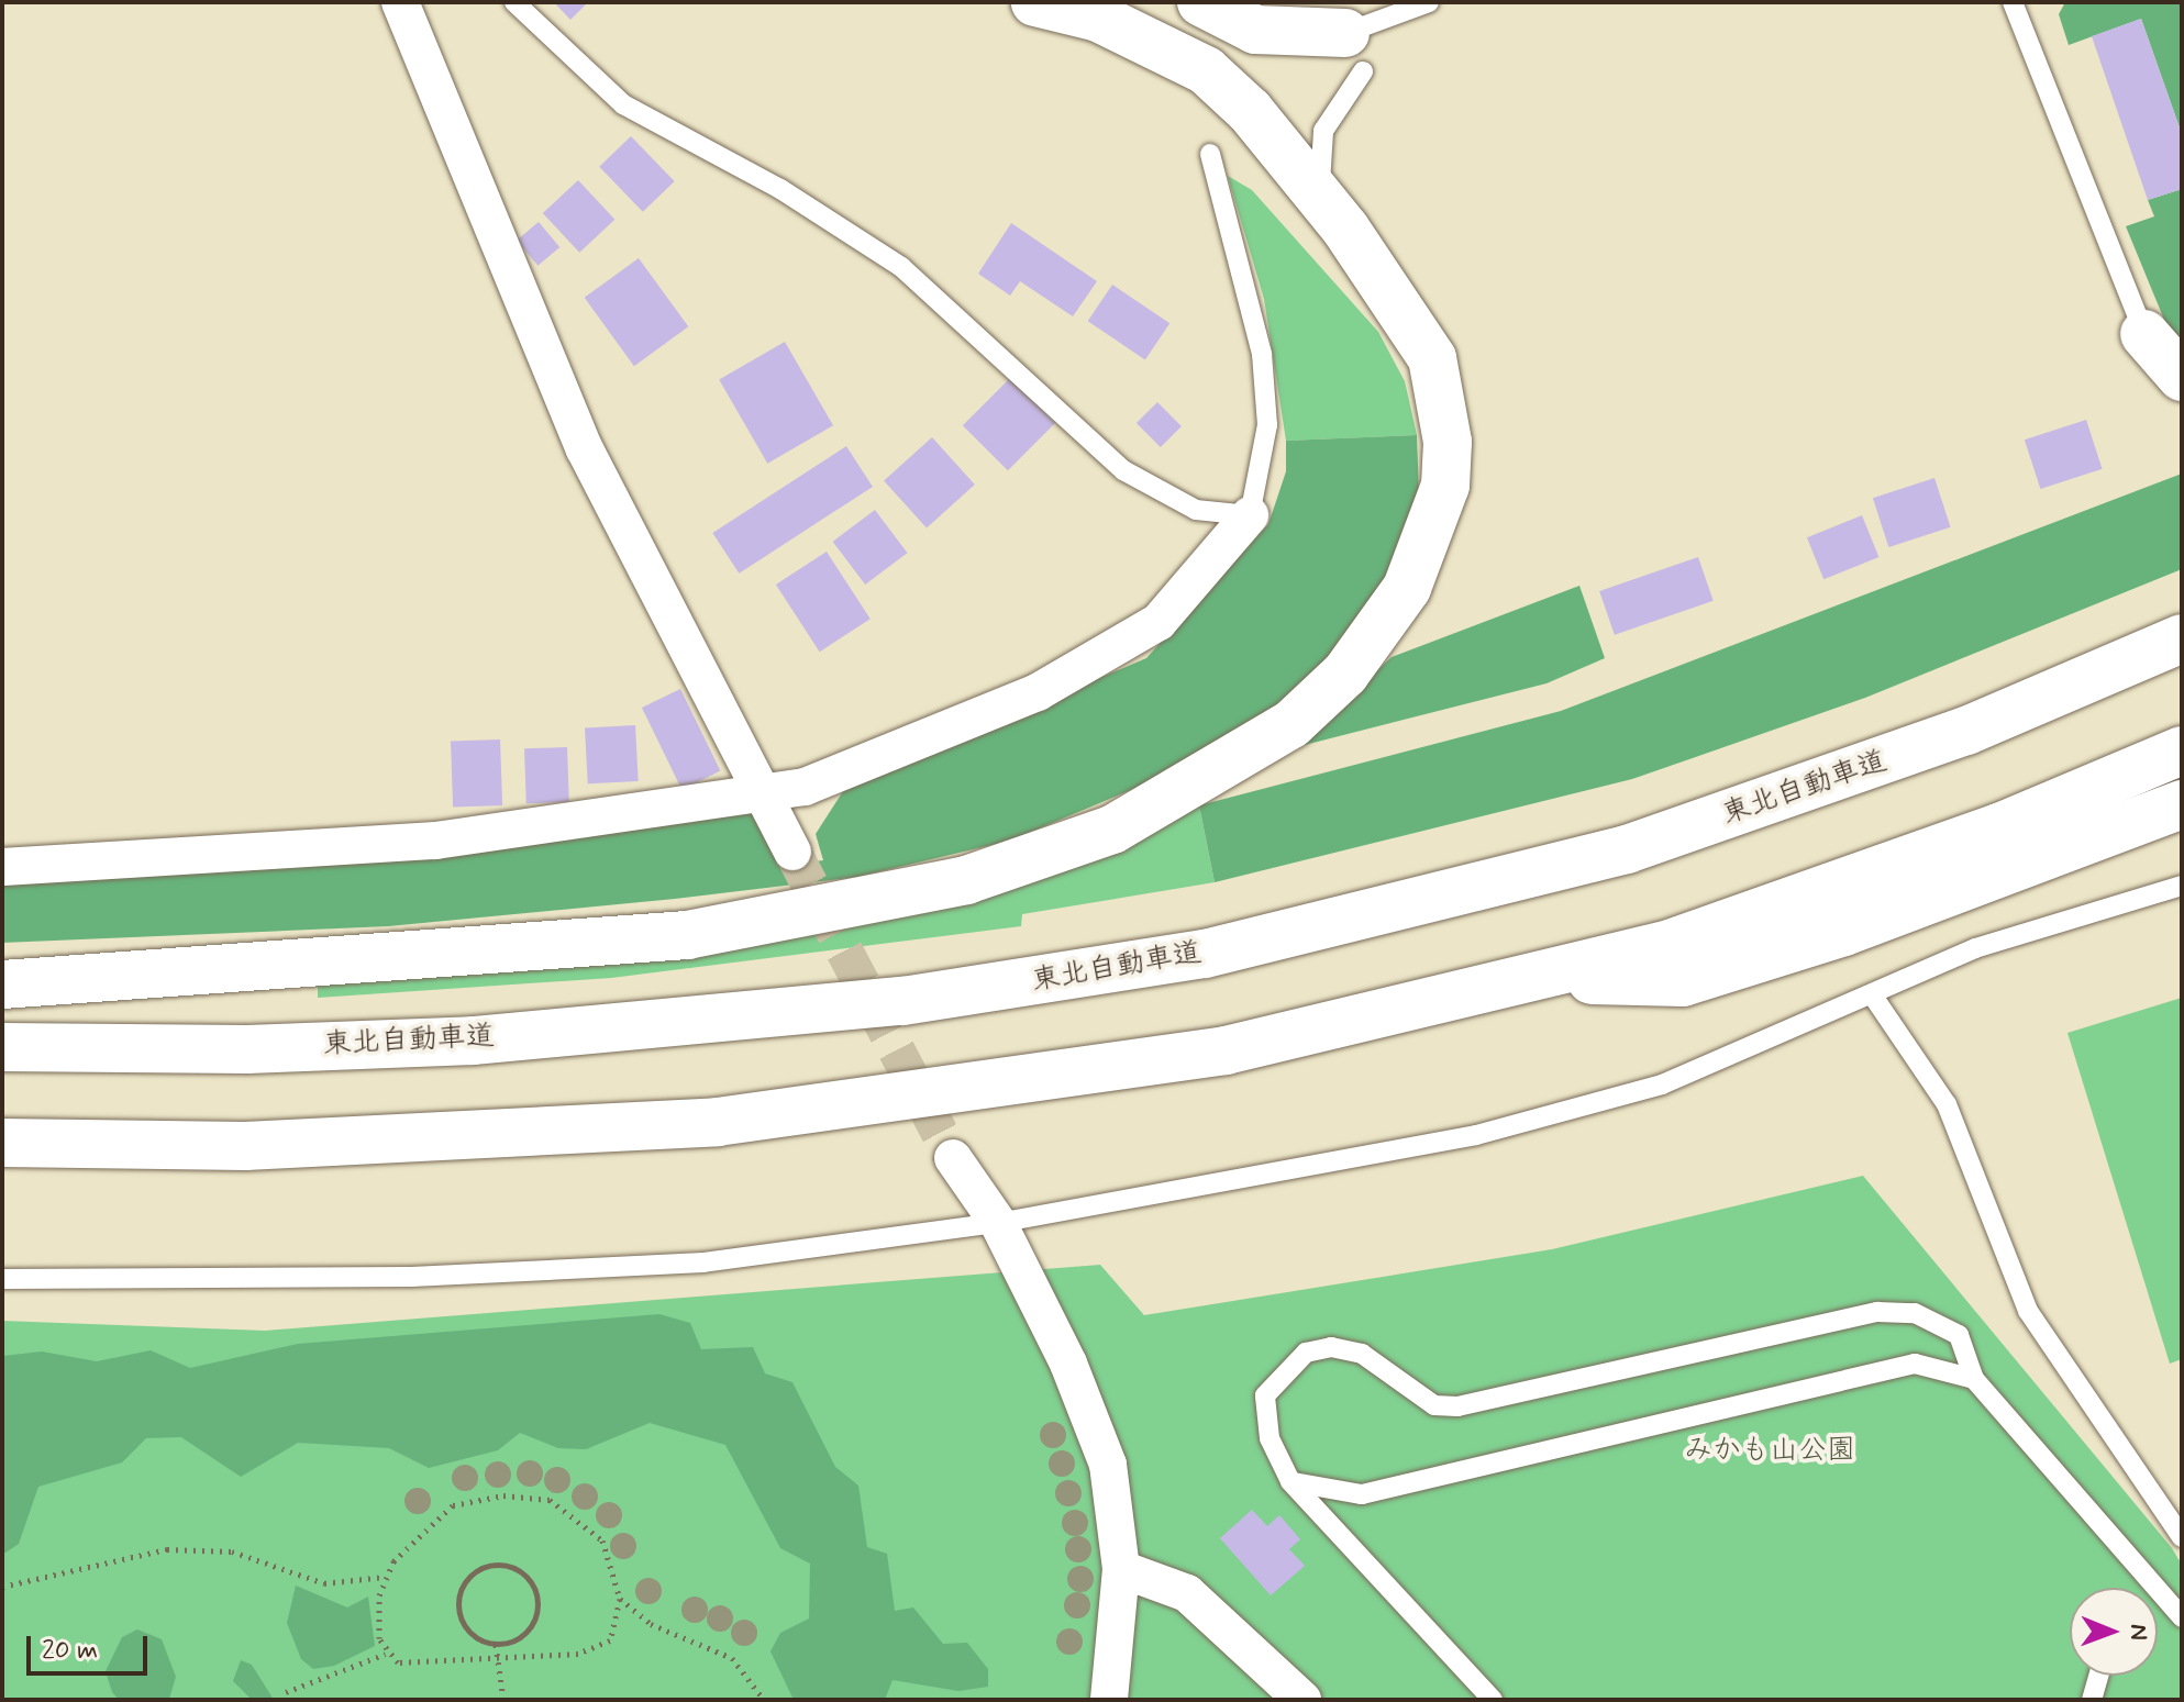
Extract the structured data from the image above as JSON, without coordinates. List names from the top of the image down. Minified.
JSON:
{"streets":{"highway":["東北自動車道"]},"parks":["みかも山公園"],"scale_bar":"20 m","north":"right"}
